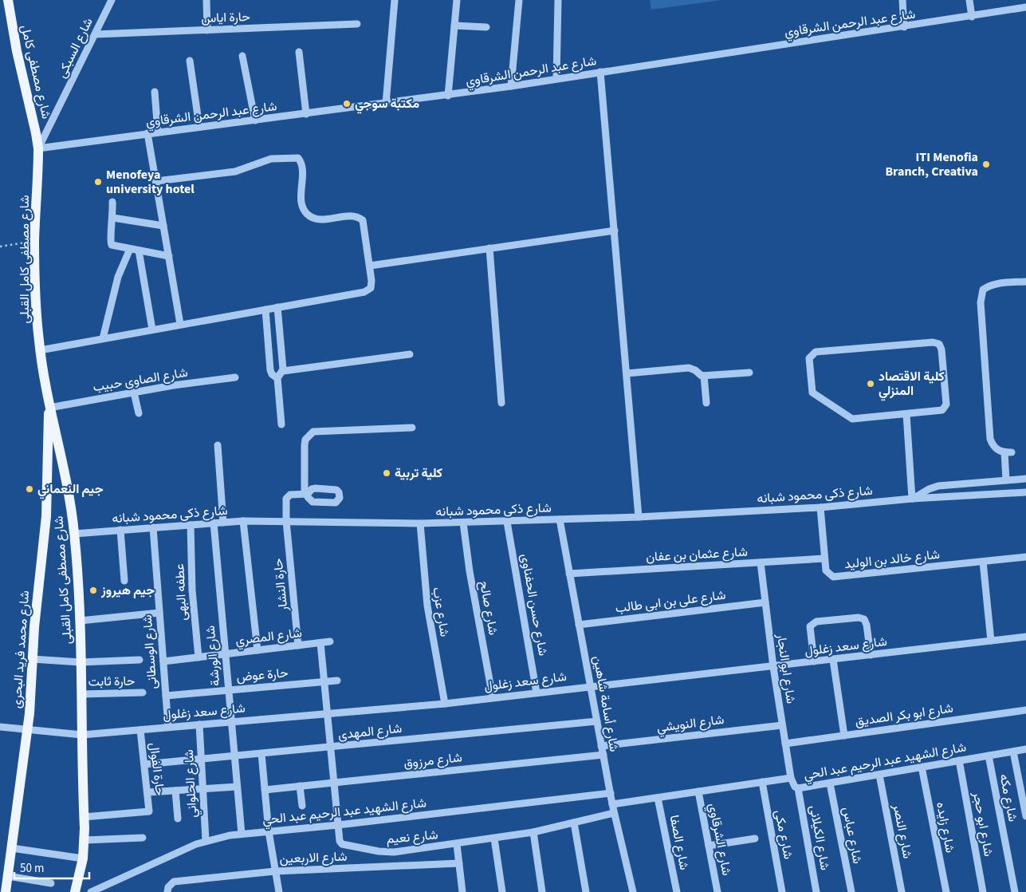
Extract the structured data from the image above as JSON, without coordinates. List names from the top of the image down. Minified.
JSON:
{"streets":{"main road":["شارع مصطفى كامل","شارع مصطفى كامل القبلى","شارع محمد فريد البحرى"],"street":["حارة اياس","شارع عبد الرحمن الشرقاوي","شارع السبكى","شارع الصاوى حبيب","شارع ذكى محمود شبانه","شارع عثمان بن عفان","شارع خالد بن الوليد","حارة النشار","عطفه البهى","شارع على بن ابى طالب","شارع حسن الحفناوى","شارع صالح","شارع عزب","شارع المصري","شارع سعد زغلول","شارع الوسطانى","شارع الورشة","شارع ابو النجار","حارة عوض","حارة ثابت","شارع أسامة شاهين","شارع ابو بكر الصديق","شارع النويشي","شارع المهدى","شارع مرزوق","شارع الشهيد عبد الرحيم عبد الحي","حارة الفوال","شارع الحلواني","شارع مكه","شارع ابو حجر","شارع زايده","شارع النصر","شارع مكى","شارع عباس","شارع نعيم","شارع الكيلانى","شارع الشرقاوي","شارع الصفا","شارع الاربعين"]},"crossings":[["حارة اياس","شارع السبكى"],["شارع عبد الرحمن الشرقاوي","شارع السبكى"],["شارع عبد الرحمن الشرقاوي","شارع مصطفى كامل"],["شارع عبد الرحمن الشرقاوي","شارع مصطفى كامل القبلى"],["شارع السبكى","شارع مصطفى كامل"],["شارع السبكى","شارع مصطفى كامل القبلى"],["شارع مصطفى كامل","شارع مصطفى كامل القبلى"],["شارع مصطفى كامل القبلى","شارع الصاوى حبيب"],["شارع مصطفى كامل القبلى","شارع ذكى محمود شبانه"],["شارع مصطفى كامل القبلى","شارع سعد زغلول"],["شارع مصطفى كامل القبلى","شارع محمد فريد البحرى"],["شارع مصطفى كامل القبلى","حارة ثابت"],["شارع مصطفى كامل القبلى","حارة الفوال"],["شارع الصاوى حبيب","شارع محمد فريد البحرى"],["شارع ذكى محمود شبانه","شارع خالد بن الوليد"],["شارع ذكى محمود شبانه","حارة النشار"],["شارع ذكى محمود شبانه","عطفه البهى"],["شارع ذكى محمود شبانه","شارع حسن الحفناوى"],["شارع ذكى محمود شبانه","شارع صالح"],["شارع ذكى محمود شبانه","شارع عزب"],["شارع ذكى محمود شبانه","شارع الوسطانى"],["شارع ذكى محمود شبانه","شارع الورشة"],["شارع ذكى محمود شبانه","شارع أسامة شاهين"],["شارع عثمان بن عفان","شارع خالد بن الوليد"],["شارع عثمان بن عفان","شارع ابو النجار"],["شارع عثمان بن عفان","شارع أسامة شاهين"],["حارة النشار","شارع المصري"],["عطفه البهى","شارع المصري"],["شارع على بن ابى طالب","شارع ابو النجار"],["شارع على بن ابى طالب","شارع أسامة شاهين"],["شارع حسن الحفناوى","شارع سعد زغلول"],["شارع صالح","شارع سعد زغلول"],["شارع عزب","شارع سعد زغلول"],["شارع المصري","شارع الوسطانى"],["شارع المصري","شارع الورشة"],["شارع المصري","شارع نعيم"],["شارع سعد زغلول","شارع محمد فريد البحرى"],["شارع سعد زغلول","شارع الوسطانى"],["شارع سعد زغلول","شارع الورشة"],["شارع سعد زغلول","شارع ابو النجار"],["شارع سعد زغلول","شارع أسامة شاهين"],["شارع سعد زغلول","حارة الفوال"],["شارع سعد زغلول","شارع الحلواني"],["شارع سعد زغلول","شارع نعيم"],["شارع الوسطانى","حارة عوض"],["شارع الورشة","حارة عوض"],["شارع الورشة","شارع المهدى"],["شارع الورشة","شارع الشهيد عبد الرحيم عبد الحي"],["شارع ابو النجار","شارع ابو بكر الصديق"],["شارع ابو النجار","شارع النويشي"],["شارع ابو النجار","شارع الشهيد عبد الرحيم عبد الحي"],["حارة عوض","شارع نعيم"],["شارع أسامة شاهين","شارع النويشي"],["شارع أسامة شاهين","شارع المهدى"],["شارع أسامة شاهين","شارع مرزوق"],["شارع أسامة شاهين","شارع الشهيد عبد الرحيم عبد الحي"],["شارع أسامة شاهين","شارع نعيم"],["شارع المهدى","حارة الفوال"],["شارع المهدى","شارع الحلواني"],["شارع المهدى","شارع نعيم"],["شارع مرزوق","شارع نعيم"],["شارع الشهيد عبد الرحيم عبد الحي","شارع الحلواني"],["شارع الشهيد عبد الرحيم عبد الحي","شارع مكه"],["شارع الشهيد عبد الرحيم عبد الحي","شارع ابو حجر"],["شارع الشهيد عبد الرحيم عبد الحي","شارع زايده"],["شارع الشهيد عبد الرحيم عبد الحي","شارع النصر"],["شارع الشهيد عبد الرحيم عبد الحي","شارع مكى"],["شارع الشهيد عبد الرحيم عبد الحي","شارع عباس"],["شارع الشهيد عبد الرحيم عبد الحي","شارع نعيم"],["شارع الشهيد عبد الرحيم عبد الحي","شارع الكيلانى"],["شارع الشهيد عبد الرحيم عبد الحي","شارع الشرقاوي"],["شارع الشهيد عبد الرحيم عبد الحي","شارع الصفا"]],"places":["مكتبة سوجي","ITI Menofia Branch, Creativa","Menofeya university hotel","كلية الاقتصاد المنزلي","كلية تربية","جيم النعماني","جيم هيروز"],"scale_bar":"50 m"}
